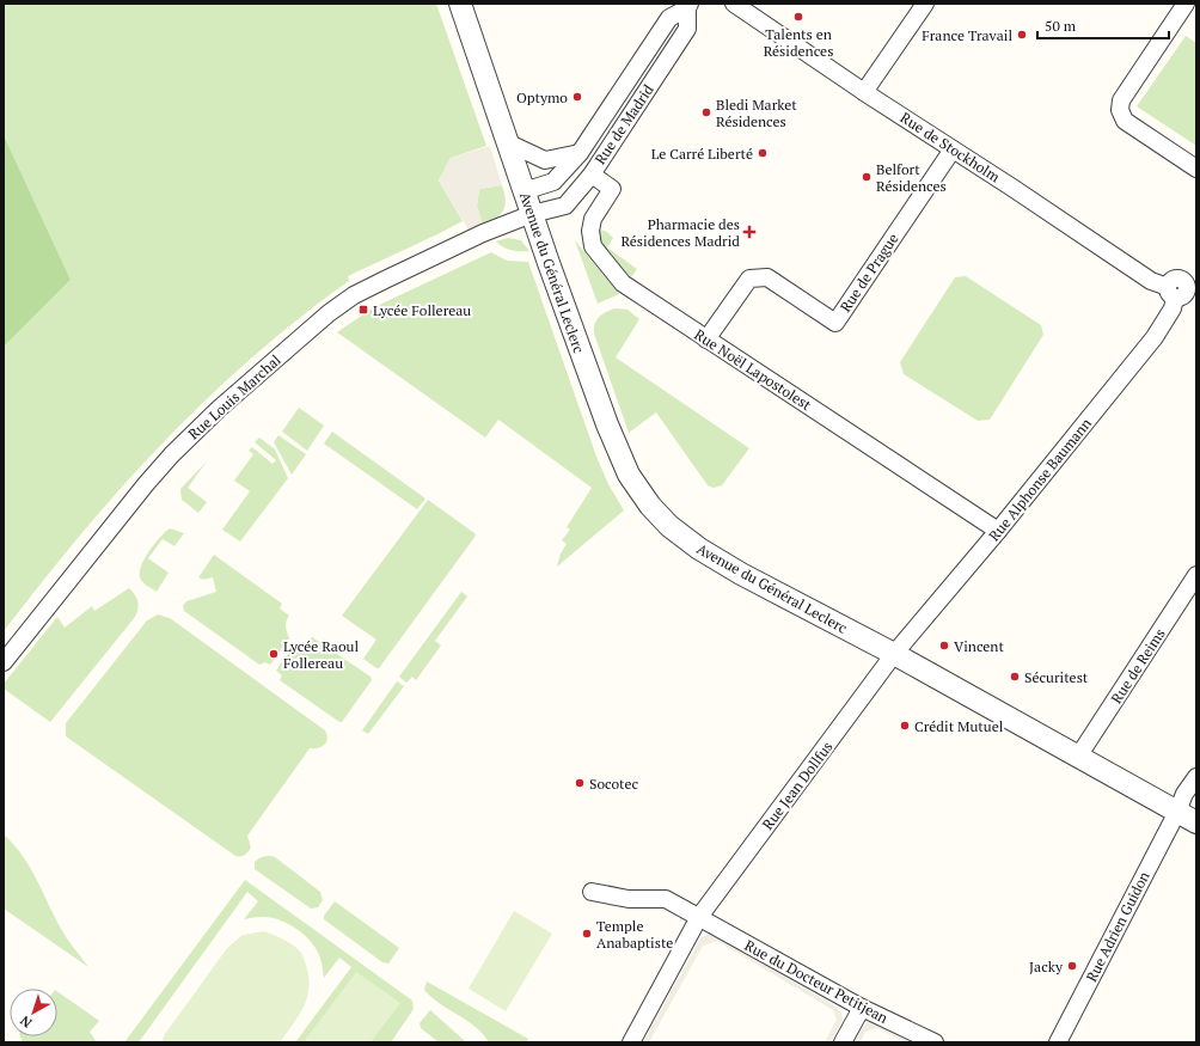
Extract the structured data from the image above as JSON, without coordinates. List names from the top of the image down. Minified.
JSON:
{"streets":{"street":["Rue de Madrid","Rue de Stockholm","Avenue du Général Leclerc","Rue de Prague","Rue Noël Lapostolest","Rue Louis Marchal","Rue Alphonse Baumann","Rue de Reims","Rue Jean Dollfus","Rue Adrien Guidon","Rue du Docteur Petitjean"]},"crossings":[["Rue de Madrid","Avenue du Général Leclerc"],["Rue de Madrid","Rue Noël Lapostolest"],["Rue de Madrid","Rue Louis Marchal"],["Rue de Stockholm","Rue de Prague"],["Rue de Stockholm","Rue Alphonse Baumann"],["Avenue du Général Leclerc","Rue Louis Marchal"],["Avenue du Général Leclerc","Rue Alphonse Baumann"],["Avenue du Général Leclerc","Rue de Reims"],["Avenue du Général Leclerc","Rue Jean Dollfus"],["Avenue du Général Leclerc","Rue Adrien Guidon"],["Rue de Prague","Rue Noël Lapostolest"],["Rue Noël Lapostolest","Rue Alphonse Baumann"],["Rue Alphonse Baumann","Rue Jean Dollfus"],["Rue Jean Dollfus","Rue du Docteur Petitjean"]],"places":{"other":["Talents en Résidences","France Travail","Optymo","Bledi Market Résidences","Le Carré Liberté","Belfort Résidences","Vincent","Lycée Raoul Follereau","Sécuritest","Crédit Mutuel","Socotec","Temple Anabaptiste","Jacky"],"health":["Pharmacie des Résidences Madrid"],"transit":["Lycée Follereau"]},"scale_bar":"50 m","north":"bottom left"}
